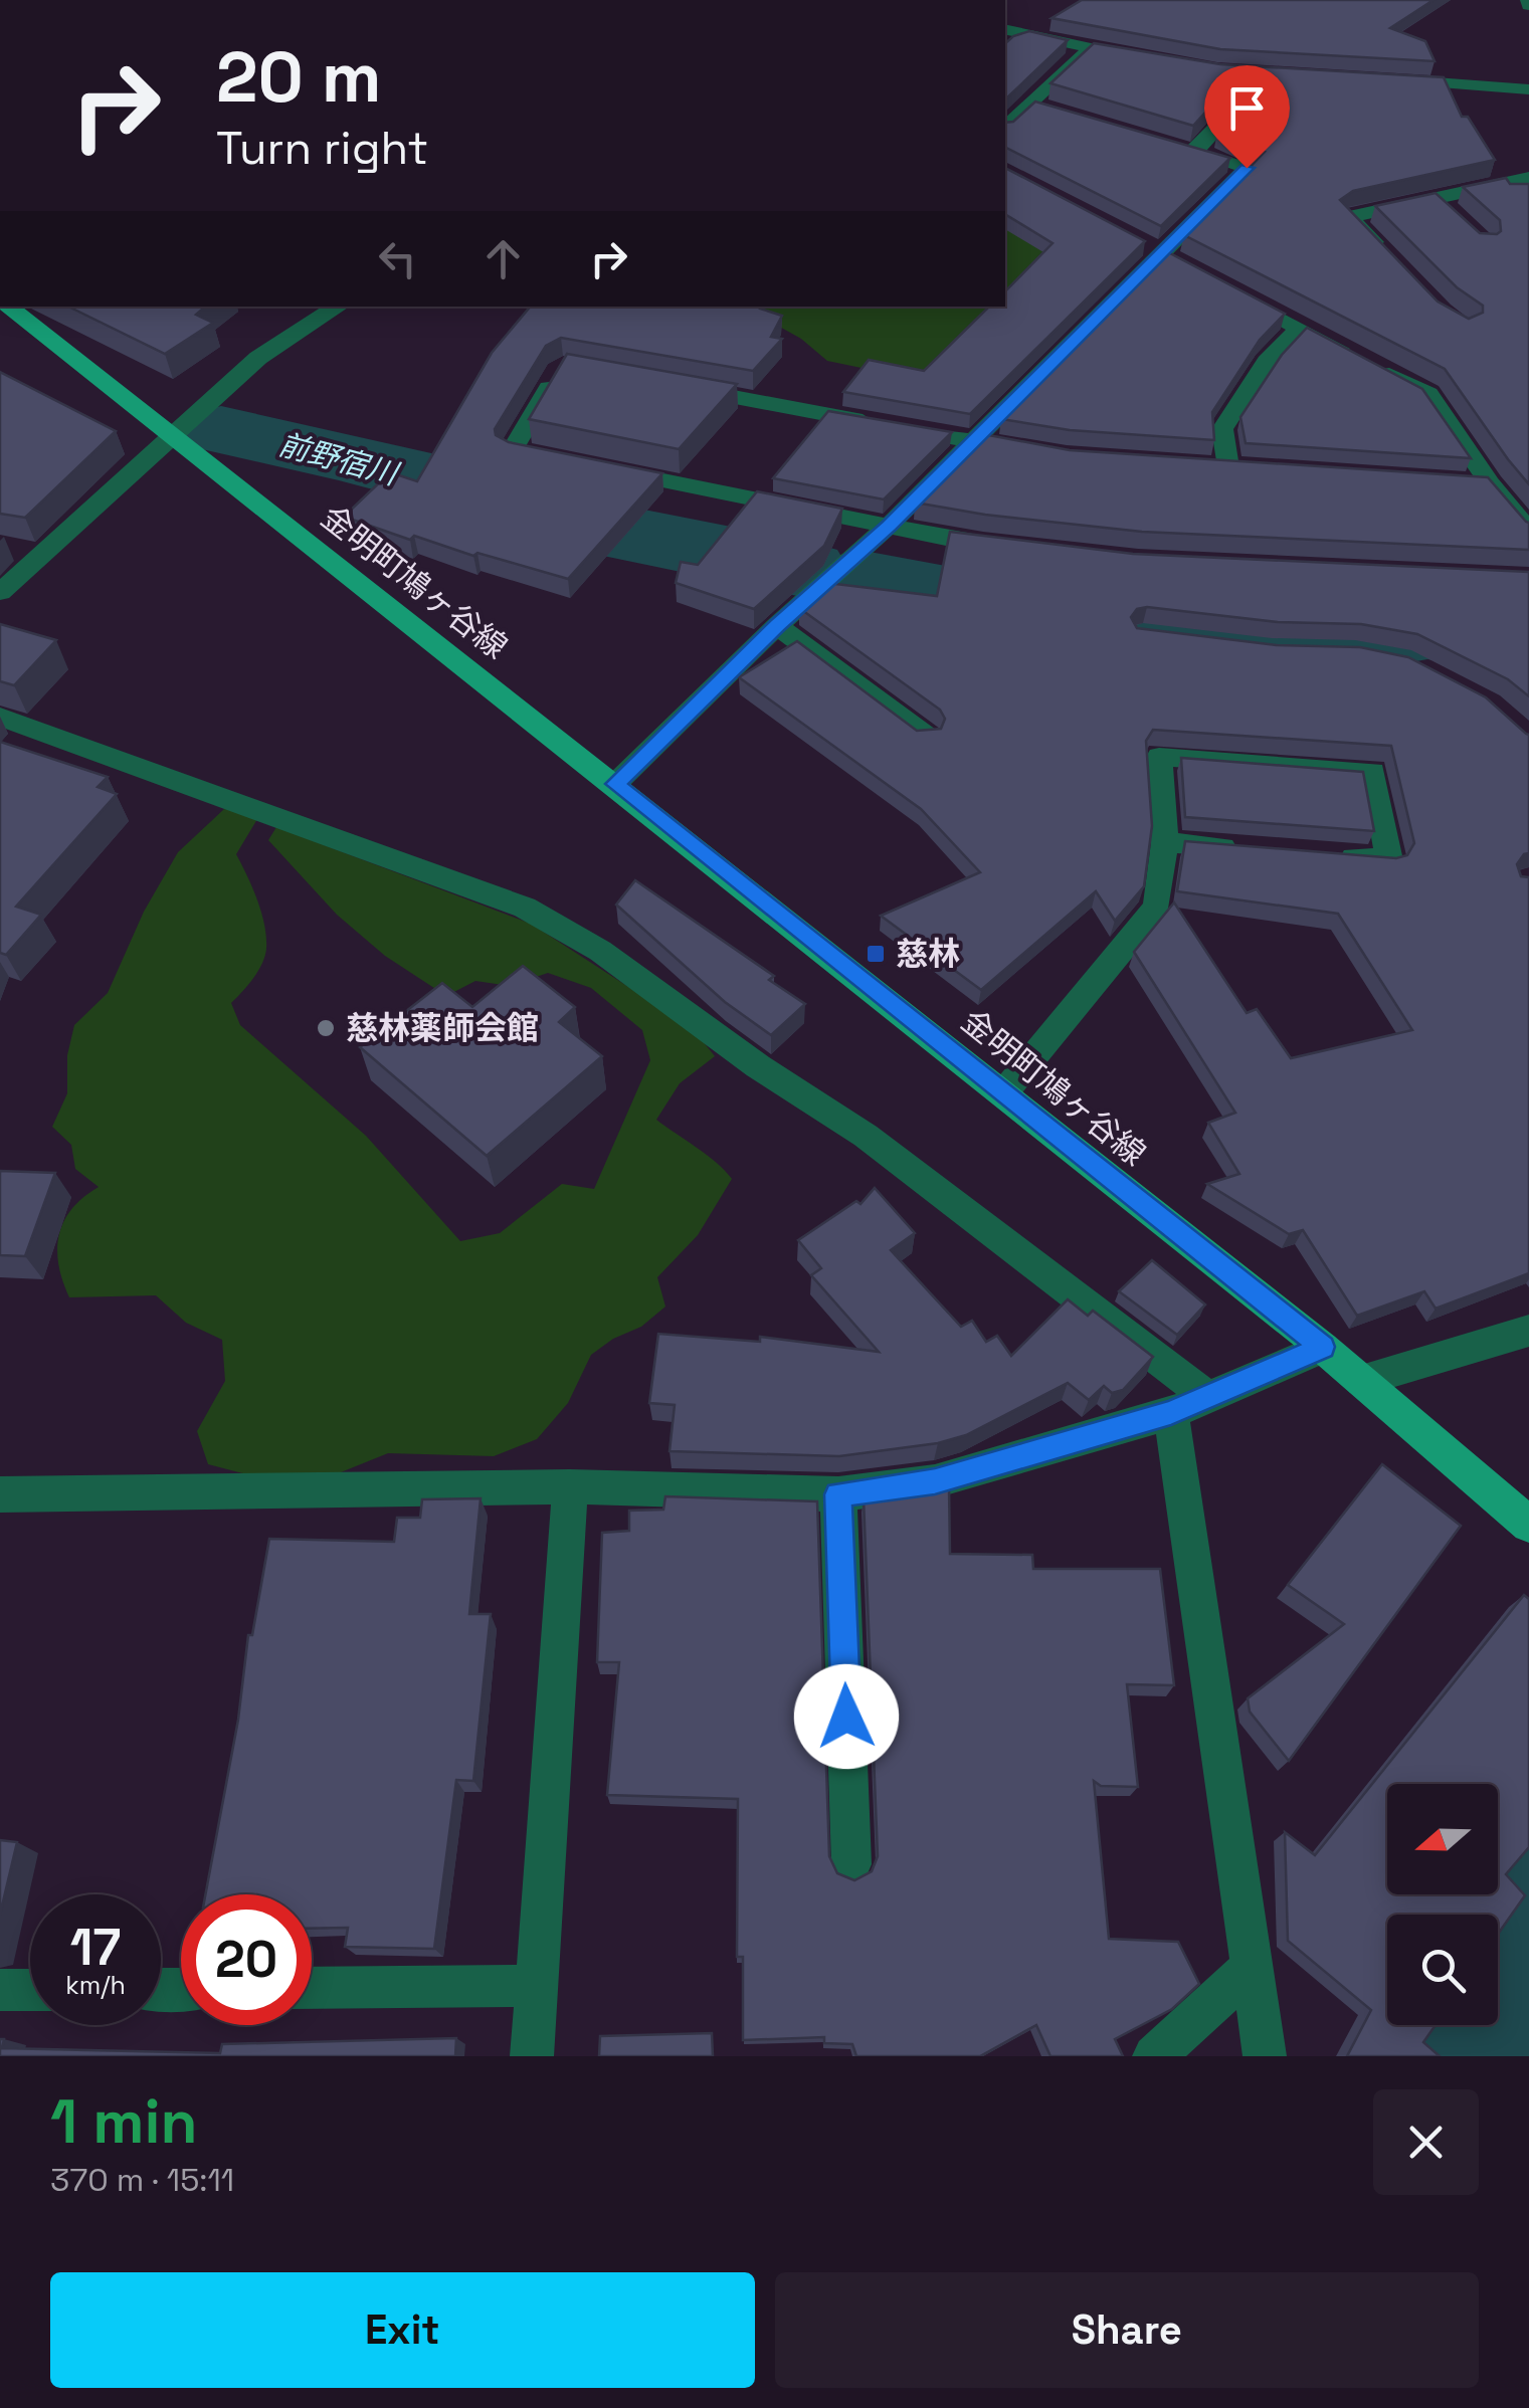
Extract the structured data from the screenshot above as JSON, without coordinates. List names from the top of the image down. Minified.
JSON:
{"streets":{"main road":["金明町鳩ヶ谷線"]},"water":["前野宿川"],"places":{"transit":["慈林"],"other":["慈林薬師会館"]},"north":"left","page":{"turn":["20 m","Turn right"],"speed":"17 km/h","limit":"20","heading":["1 min","370 m · 15:11"],"buttons":["Exit","Share"]}}
